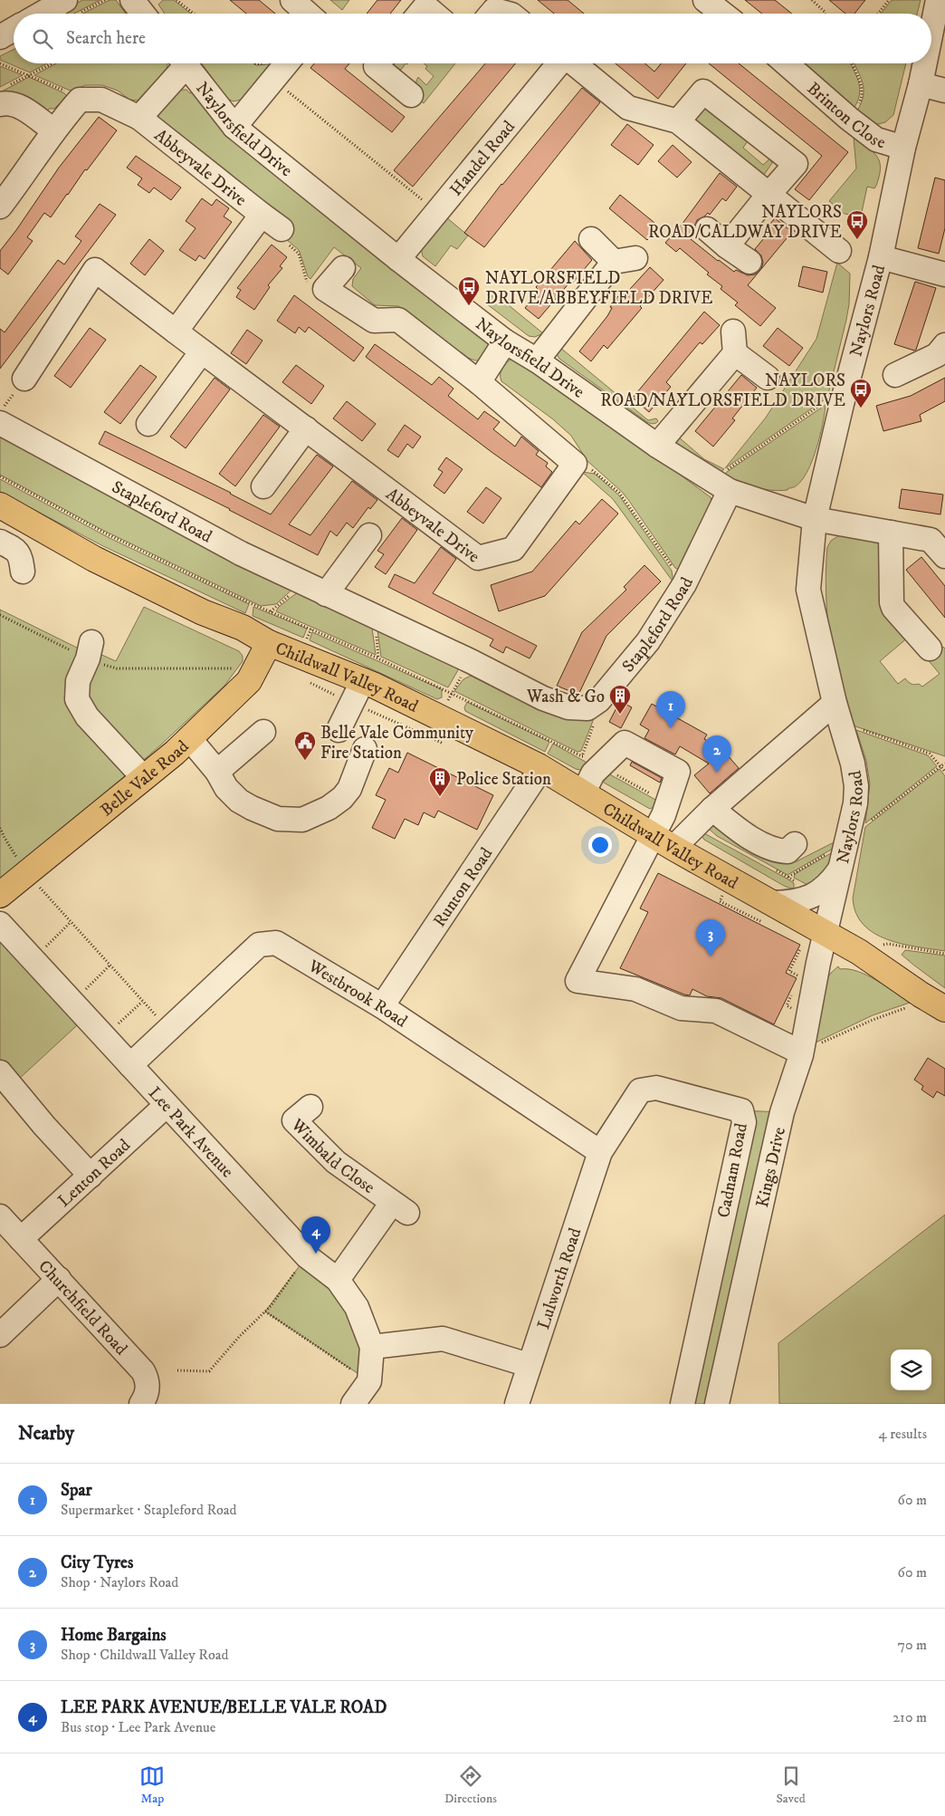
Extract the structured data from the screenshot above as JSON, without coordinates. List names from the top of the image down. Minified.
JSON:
{"streets":{"main road":["Childwall Valley Road","Belle Vale Road"],"street":["Brinton Close","Naylorsfield Drive","Handel Road","Abbeyvale Drive","Naylors Road","Stapleford Road","Runton Road","Westbrook Road","Lee Park Avenue","Wimbald Close","Kings Drive","Cadnam Road","Lenton Road","Lulworth Road","Churchfield Road"]},"crossings":[["Brinton Close","Naylors Road"],["Naylorsfield Drive","Handel Road"],["Naylorsfield Drive","Naylors Road"],["Naylorsfield Drive","Stapleford Road"],["Naylors Road","Childwall Valley Road"],["Naylors Road","Kings Drive"],["Childwall Valley Road","Belle Vale Road"],["Childwall Valley Road","Runton Road"],["Childwall Valley Road","Kings Drive"],["Runton Road","Westbrook Road"],["Westbrook Road","Lee Park Avenue"],["Westbrook Road","Cadnam Road"],["Westbrook Road","Lulworth Road"],["Lee Park Avenue","Wimbald Close"],["Lee Park Avenue","Lenton Road"],["Cadnam Road","Lulworth Road"],["Lenton Road","Churchfield Road"]],"places":{"bus stop":["NAYLORS ROAD/CALDWAY DRIVE","NAYLORSFIELD DRIVE/ABBEYFIELD DRIVE","NAYLORS ROAD/NAYLORSFIELD DRIVE"],"building":["Wash & Go","Police Station"],"public building":["Belle Vale Community Fire Station"]},"page":{"search":"Search here","pins":["1","2","3","4"],"heading":["Nearby","4 results"],"list":[{"mark":"1","name":"Spar","note":"Supermarket · Stapleford Road","value":"60 m"},{"mark":"2","name":"City Tyres","note":"Shop · Naylors Road","value":"60 m"},{"mark":"3","name":"Home Bargains","note":"Shop · Childwall Valley Road","value":"70 m"},{"mark":"4","name":"LEE PARK AVENUE/BELLE VALE ROAD","note":"Bus stop · Lee Park Avenue","value":"210 m"}],"nav":["Map","Directions","Saved"]}}
